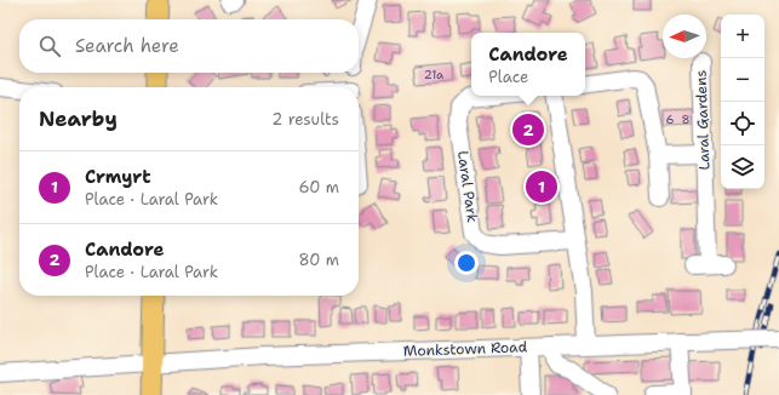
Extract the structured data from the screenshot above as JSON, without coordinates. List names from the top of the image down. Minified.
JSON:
{"streets":{"street":["Laral Gardens","Laral Park","Monkstown Road"]},"house_numbers":["21a","6","8"],"north":"left","page":{"map_buttons":["+","−"],"search":"Search here","popup":["Candore","Place"],"heading":["Nearby","2 results"],"pins":["2","1"],"list":[{"mark":"1","name":"Crmyrt","note":"Place · Laral Park","value":"60 m"},{"mark":"2","name":"Candore","note":"Place · Laral Park","value":"80 m"}]}}
